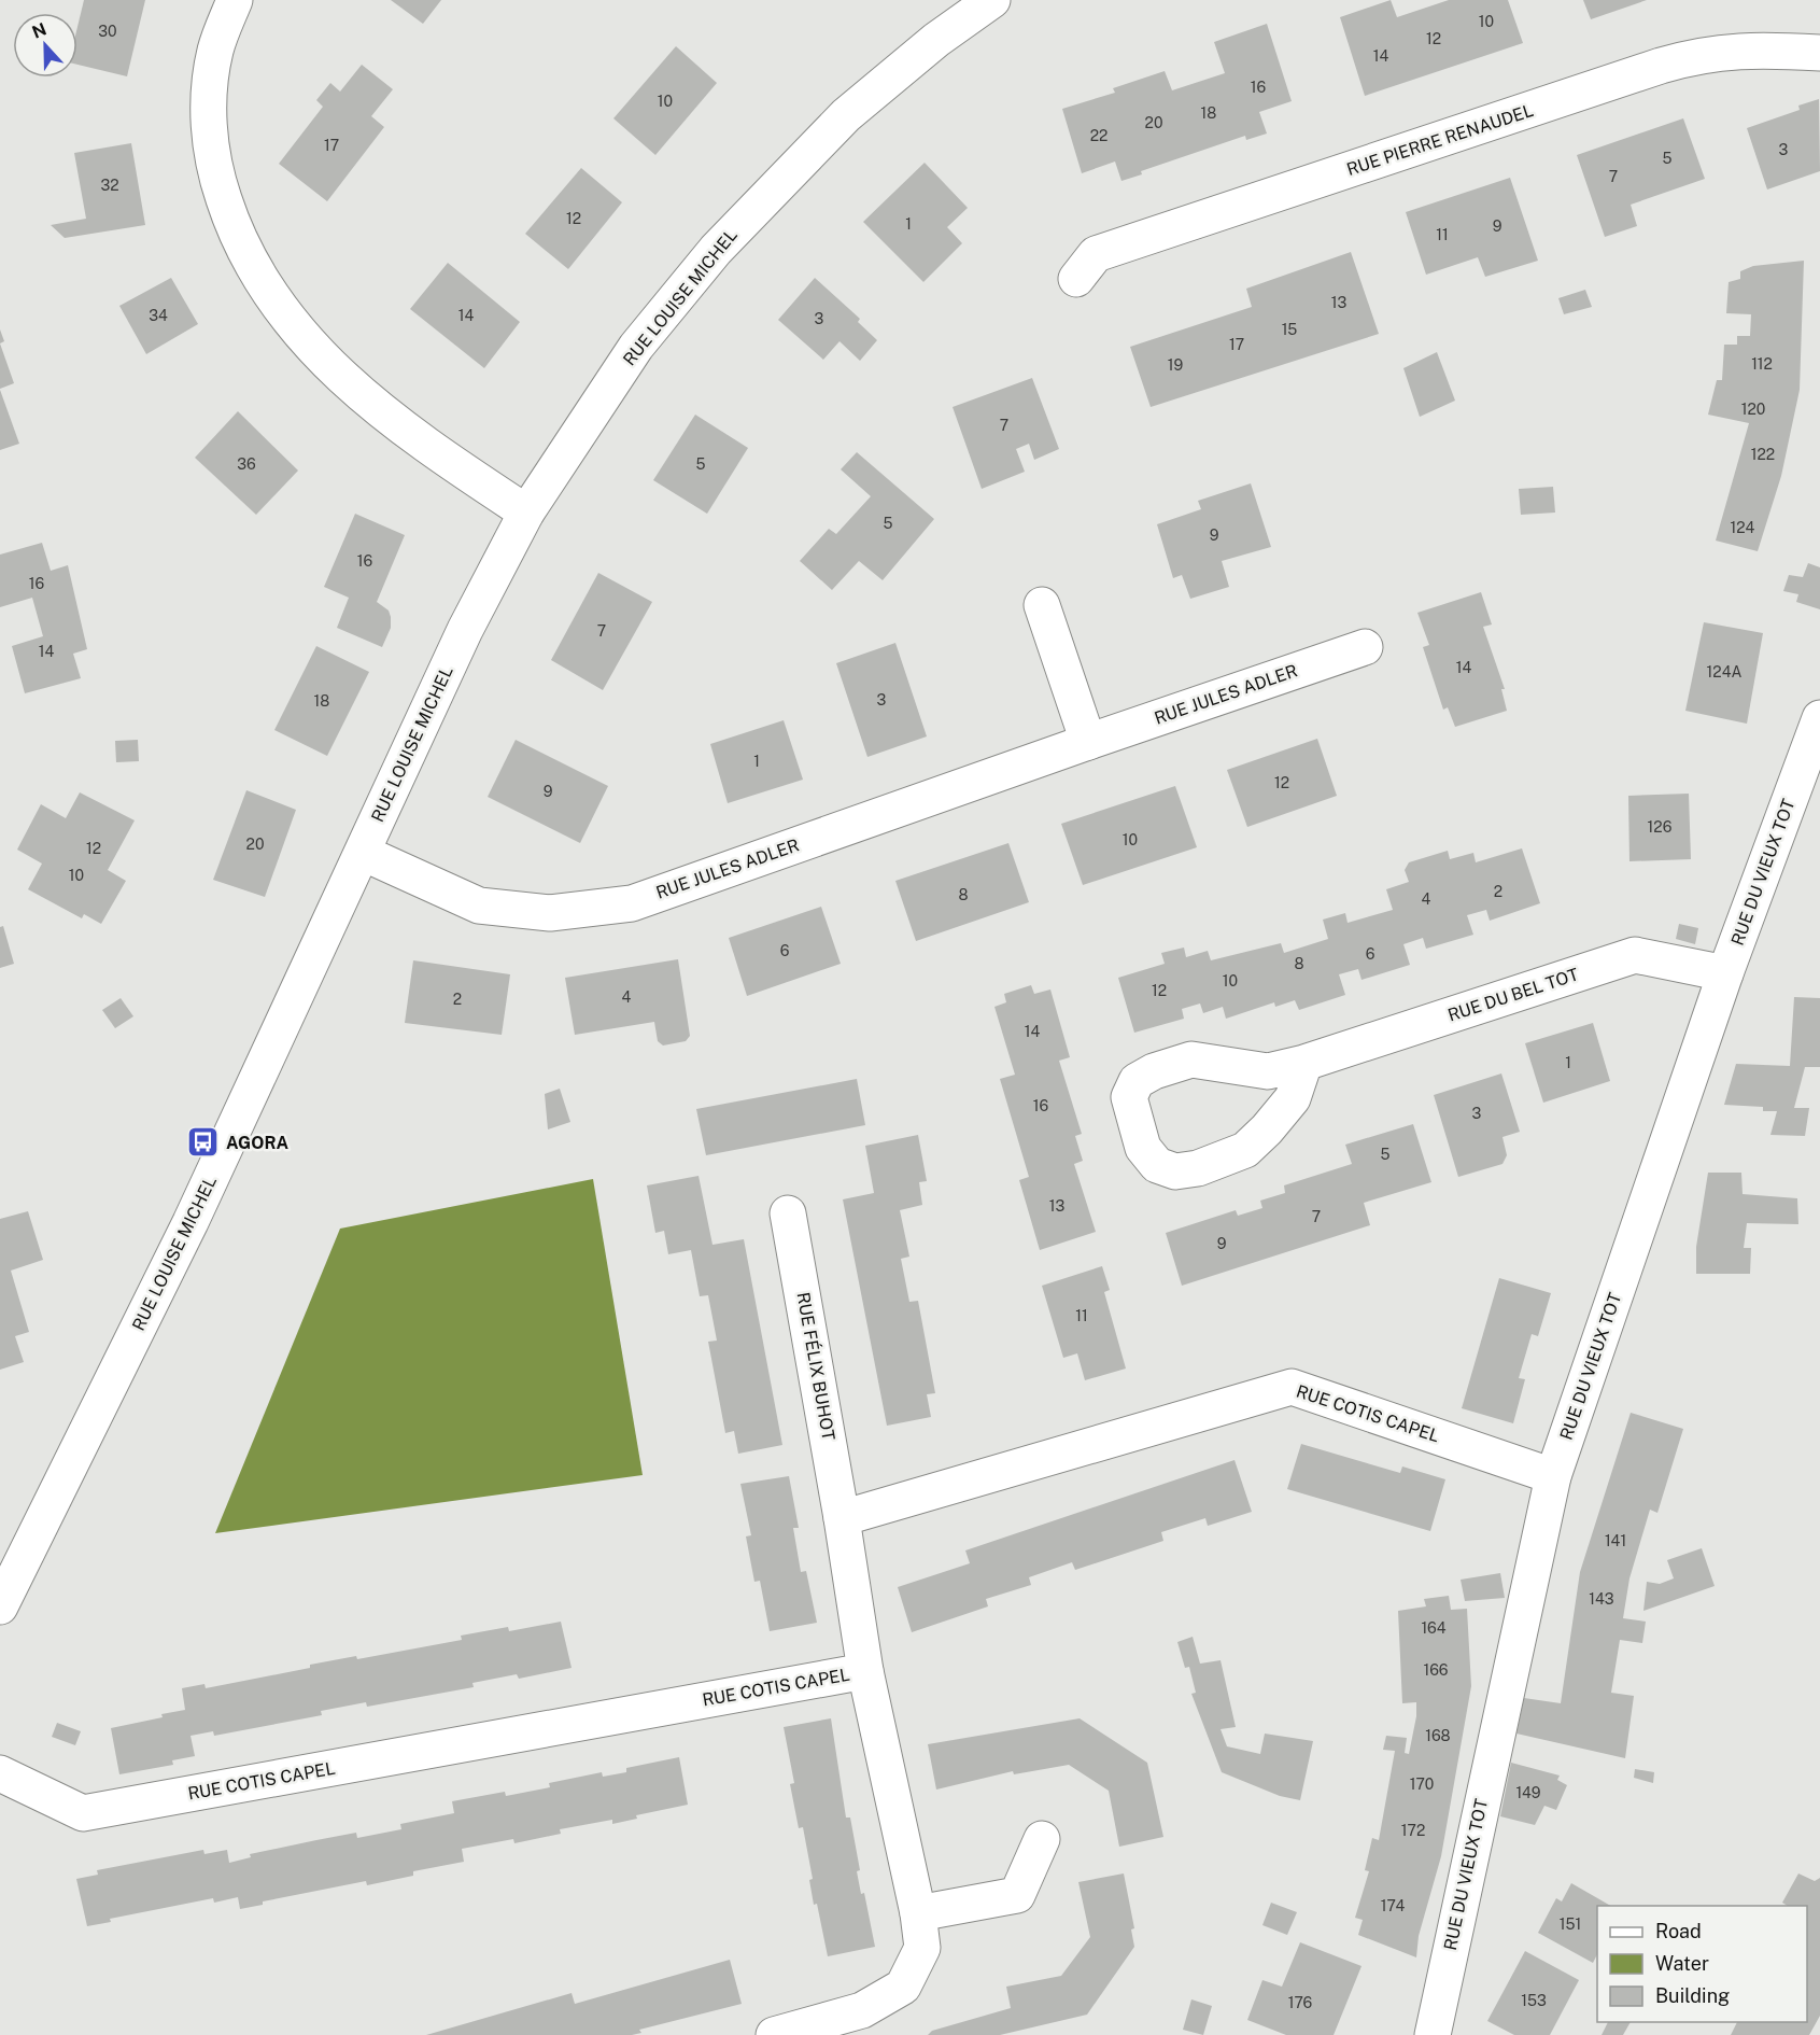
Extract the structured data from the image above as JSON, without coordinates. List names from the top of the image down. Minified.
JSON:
{"streets":{"street":["RUE PIERRE RENAUDEL","RUE LOUISE MICHEL","RUE JULES ADLER","RUE DU VIEUX TOT","RUE DU BEL TOT","RUE FÉLIX BUHOT","RUE COTIS CAPEL"]},"crossings":[["RUE LOUISE MICHEL","RUE JULES ADLER"],["RUE DU VIEUX TOT","RUE DU BEL TOT"],["RUE DU VIEUX TOT","RUE COTIS CAPEL"],["RUE FÉLIX BUHOT","RUE COTIS CAPEL"]],"places":{"bus stop":["AGORA"]},"house_numbers":["10","30","12","14","16","10","18","20","22","17","3","5","7","32","12","1","9","11","13","34","14","3","15","17","112","19","120","7","122","36","5","5","124","9","16","16","7","14","14","124A","3","18","1","12","9","126","10","20","12","10","2","8","4","6","6","8","10","12","4","2","14","1","16","3","5","13","7","9","11","141","143","164","166","168","170","149","172","174","151","153","176"],"legend":["Road","Water","Building"],"north":"top"}
